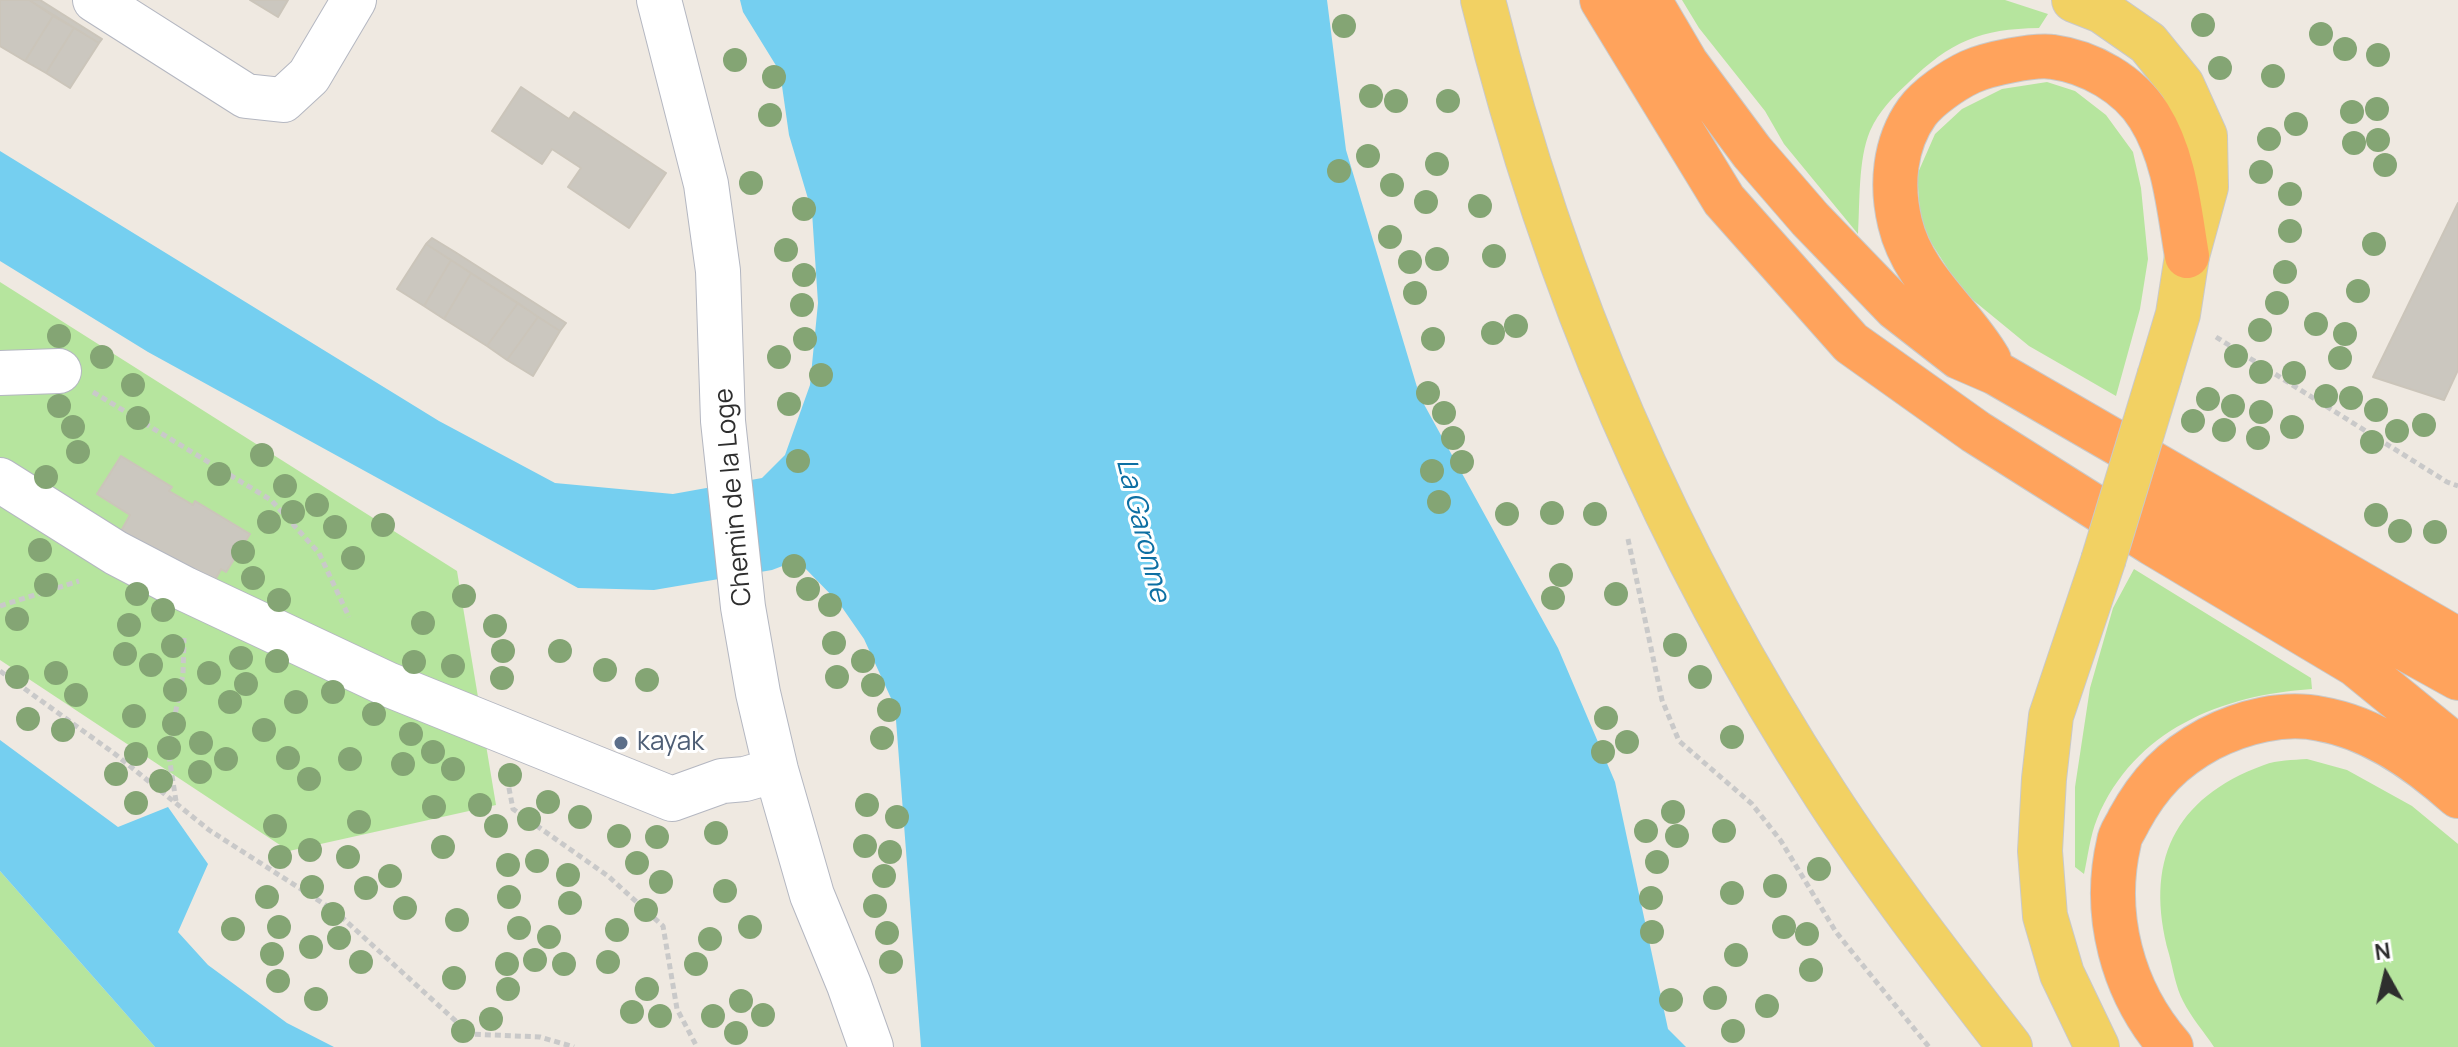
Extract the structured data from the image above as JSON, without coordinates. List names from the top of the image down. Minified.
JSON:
{"streets":{"street":["Chemin de la Loge"]},"water":["La Garonne"],"places":["kayak"],"north":"top"}
